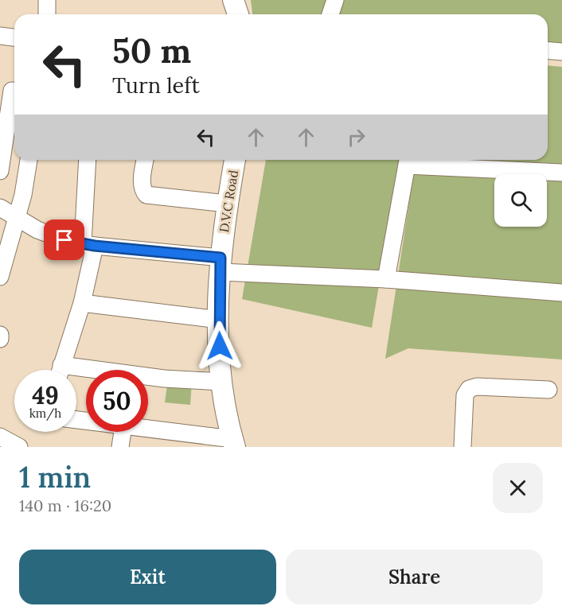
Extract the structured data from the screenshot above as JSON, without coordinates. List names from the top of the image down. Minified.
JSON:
{"streets":{"main road":["D.V.C Road"]},"page":{"turn":["50 m","Turn left"],"speed":"49 km/h","limit":"50","heading":["1 min","140 m · 16:20"],"buttons":["Exit","Share"]}}
